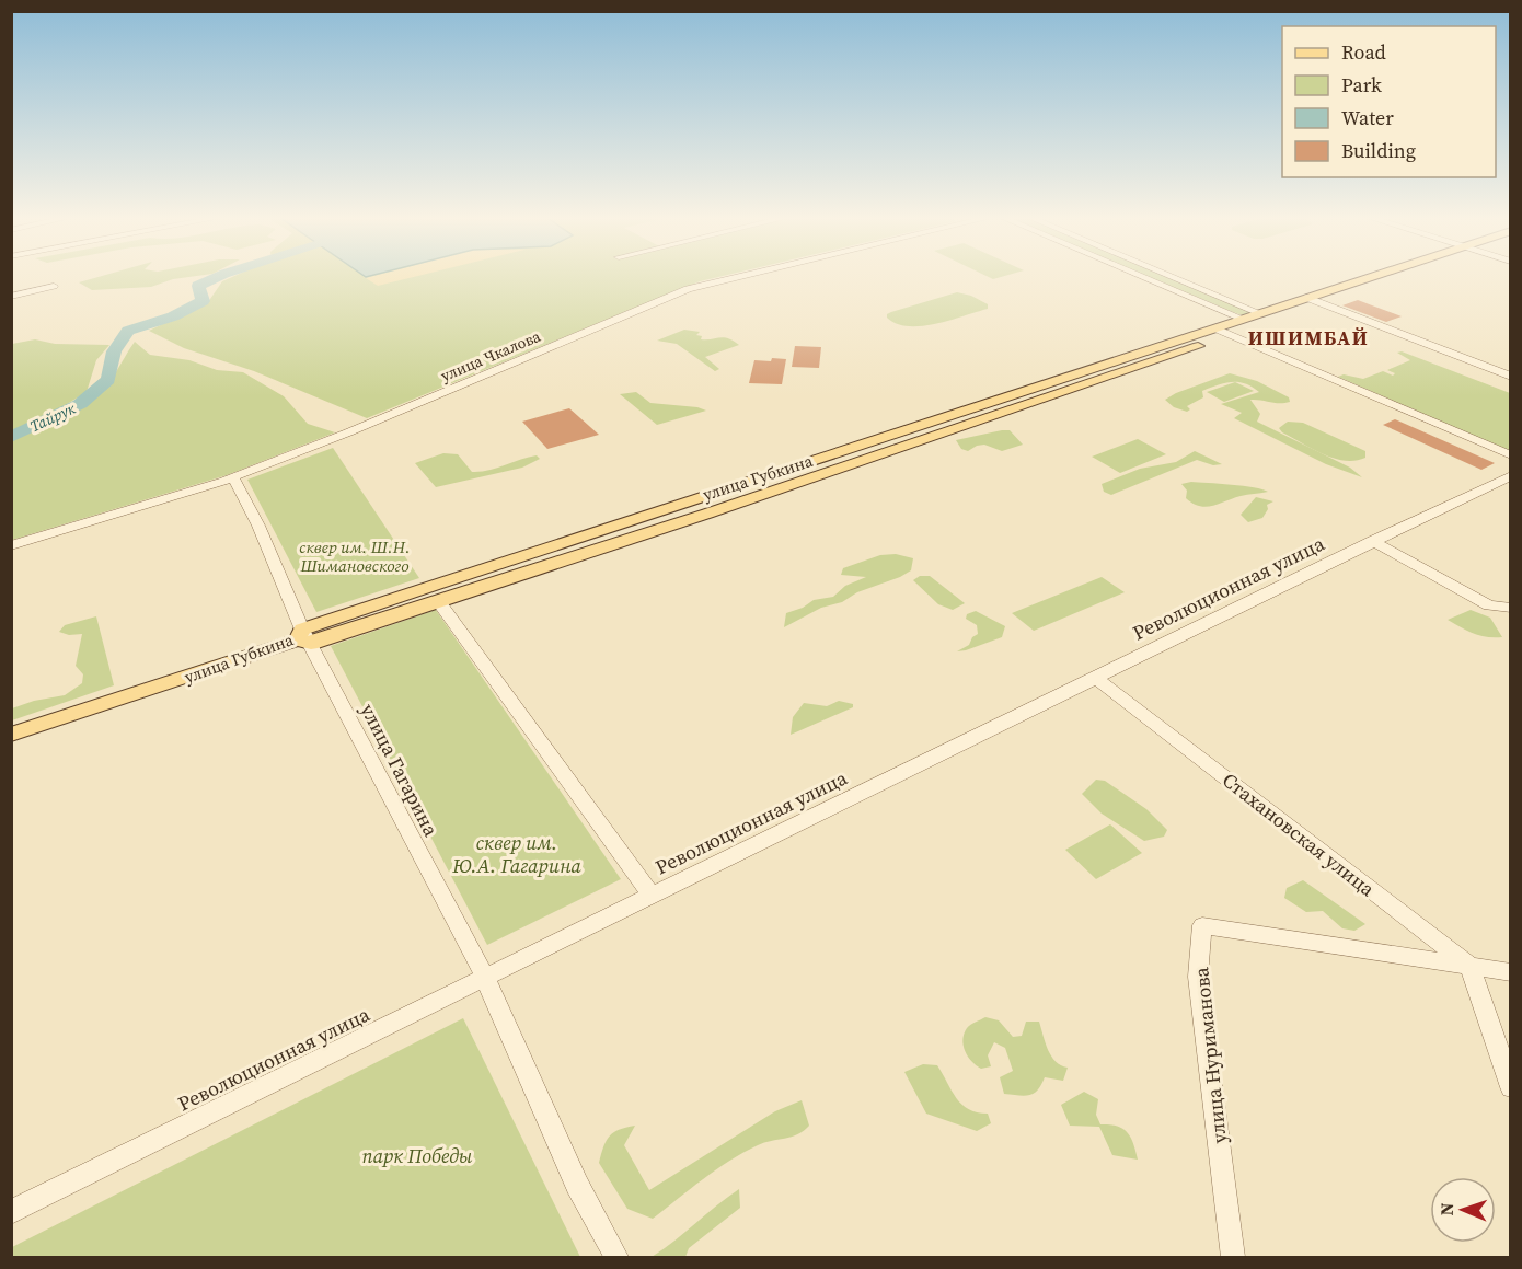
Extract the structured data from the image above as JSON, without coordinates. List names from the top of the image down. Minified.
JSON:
{"streets":{"main road":["улица Губкина"],"street":["улица Чкалова","Революционная улица","улица Гагарина","Стахановская улица","улица Нуриманова"]},"crossings":[["улица Чкалова","улица Гагарина"],["улица Губкина","улица Гагарина"],["Революционная улица","улица Гагарина"],["Революционная улица","Стахановская улица"],["Стахановская улица","улица Нуриманова"]],"districts":["ИШИМБАЙ"],"water":["Тайрук"],"parks":["сквер им. Ш.Н. Шимановского","сквер им. Ю.А. Гагарина","парк Победы"],"legend":["Road","Park","Water","Building"],"north":"left"}
